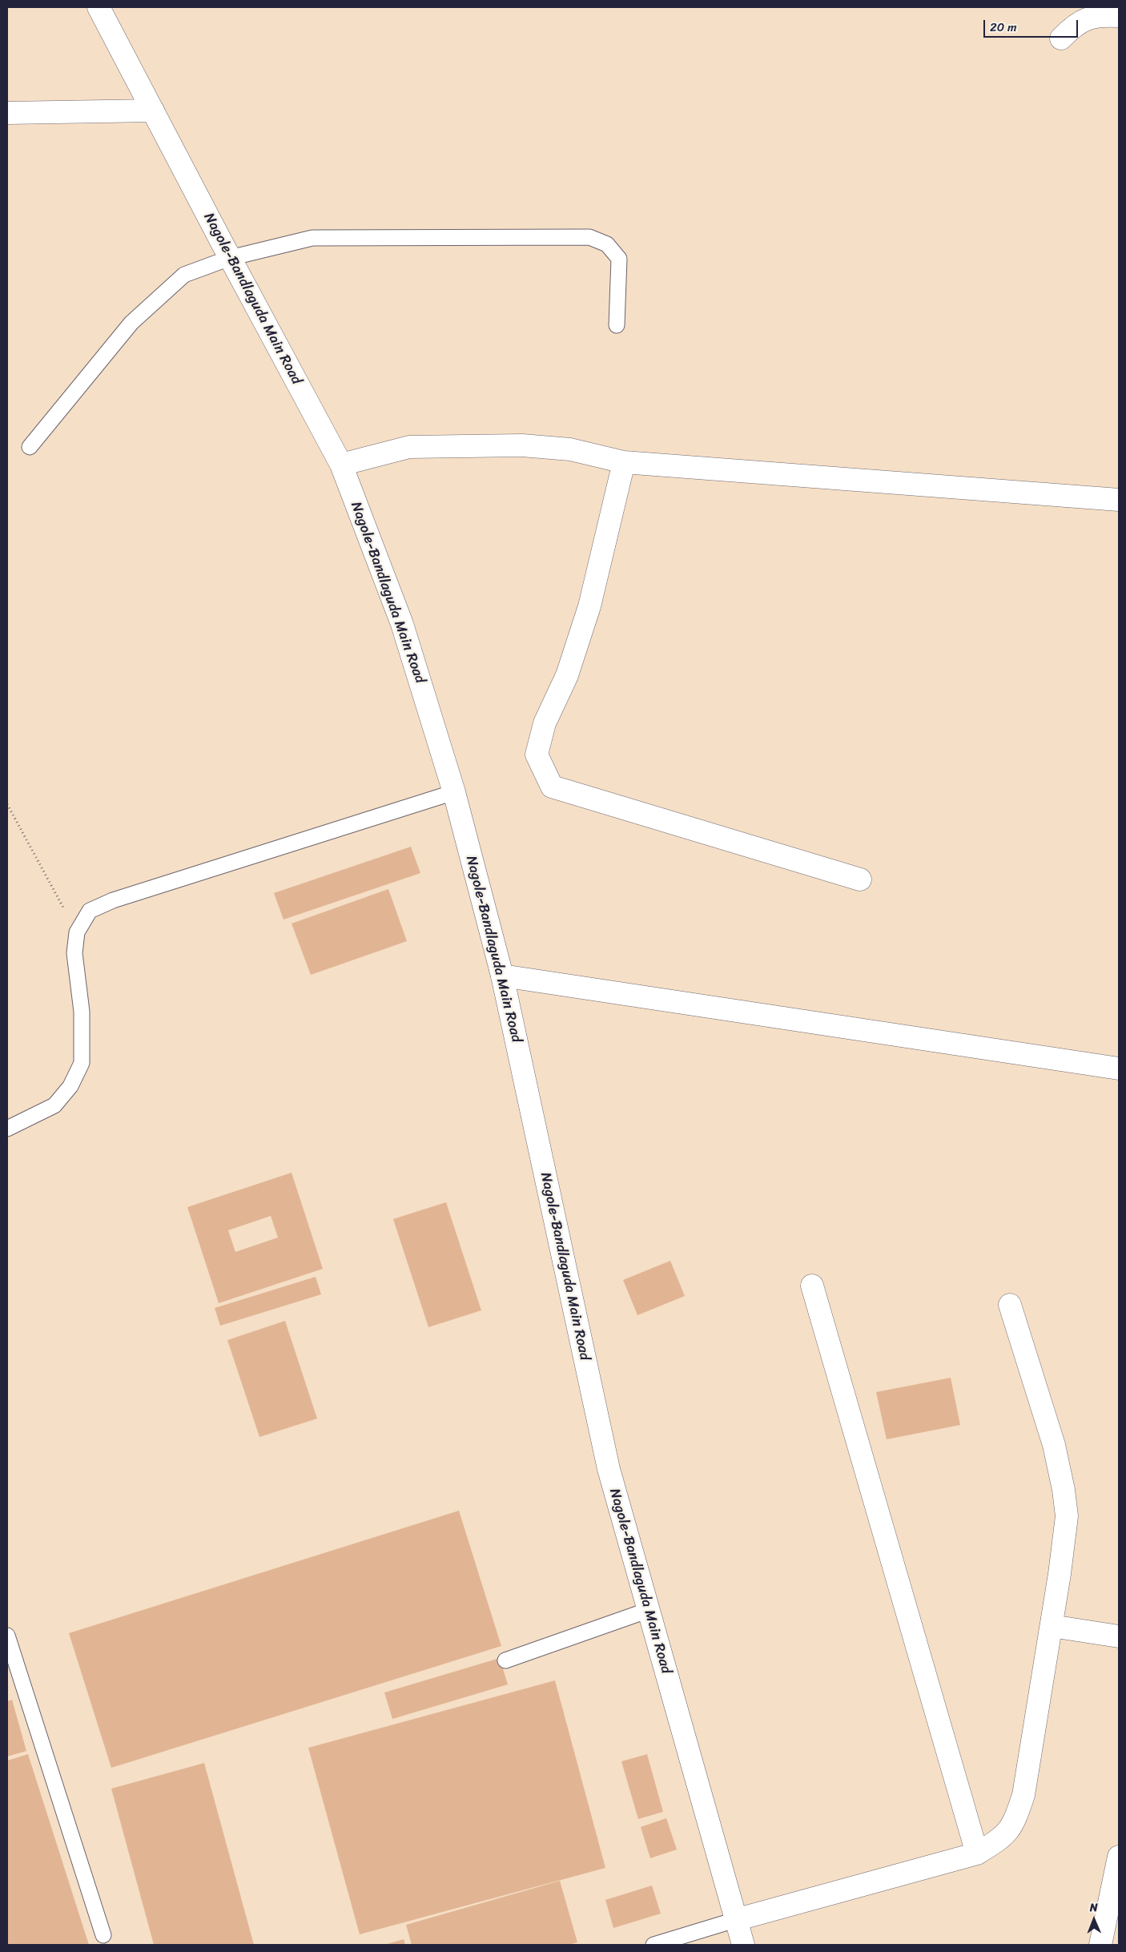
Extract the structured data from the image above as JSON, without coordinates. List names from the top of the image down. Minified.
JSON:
{"streets":{"street":["Nagole-Bandlaguda Main Road"]},"scale_bar":"20 m","north":"top"}
